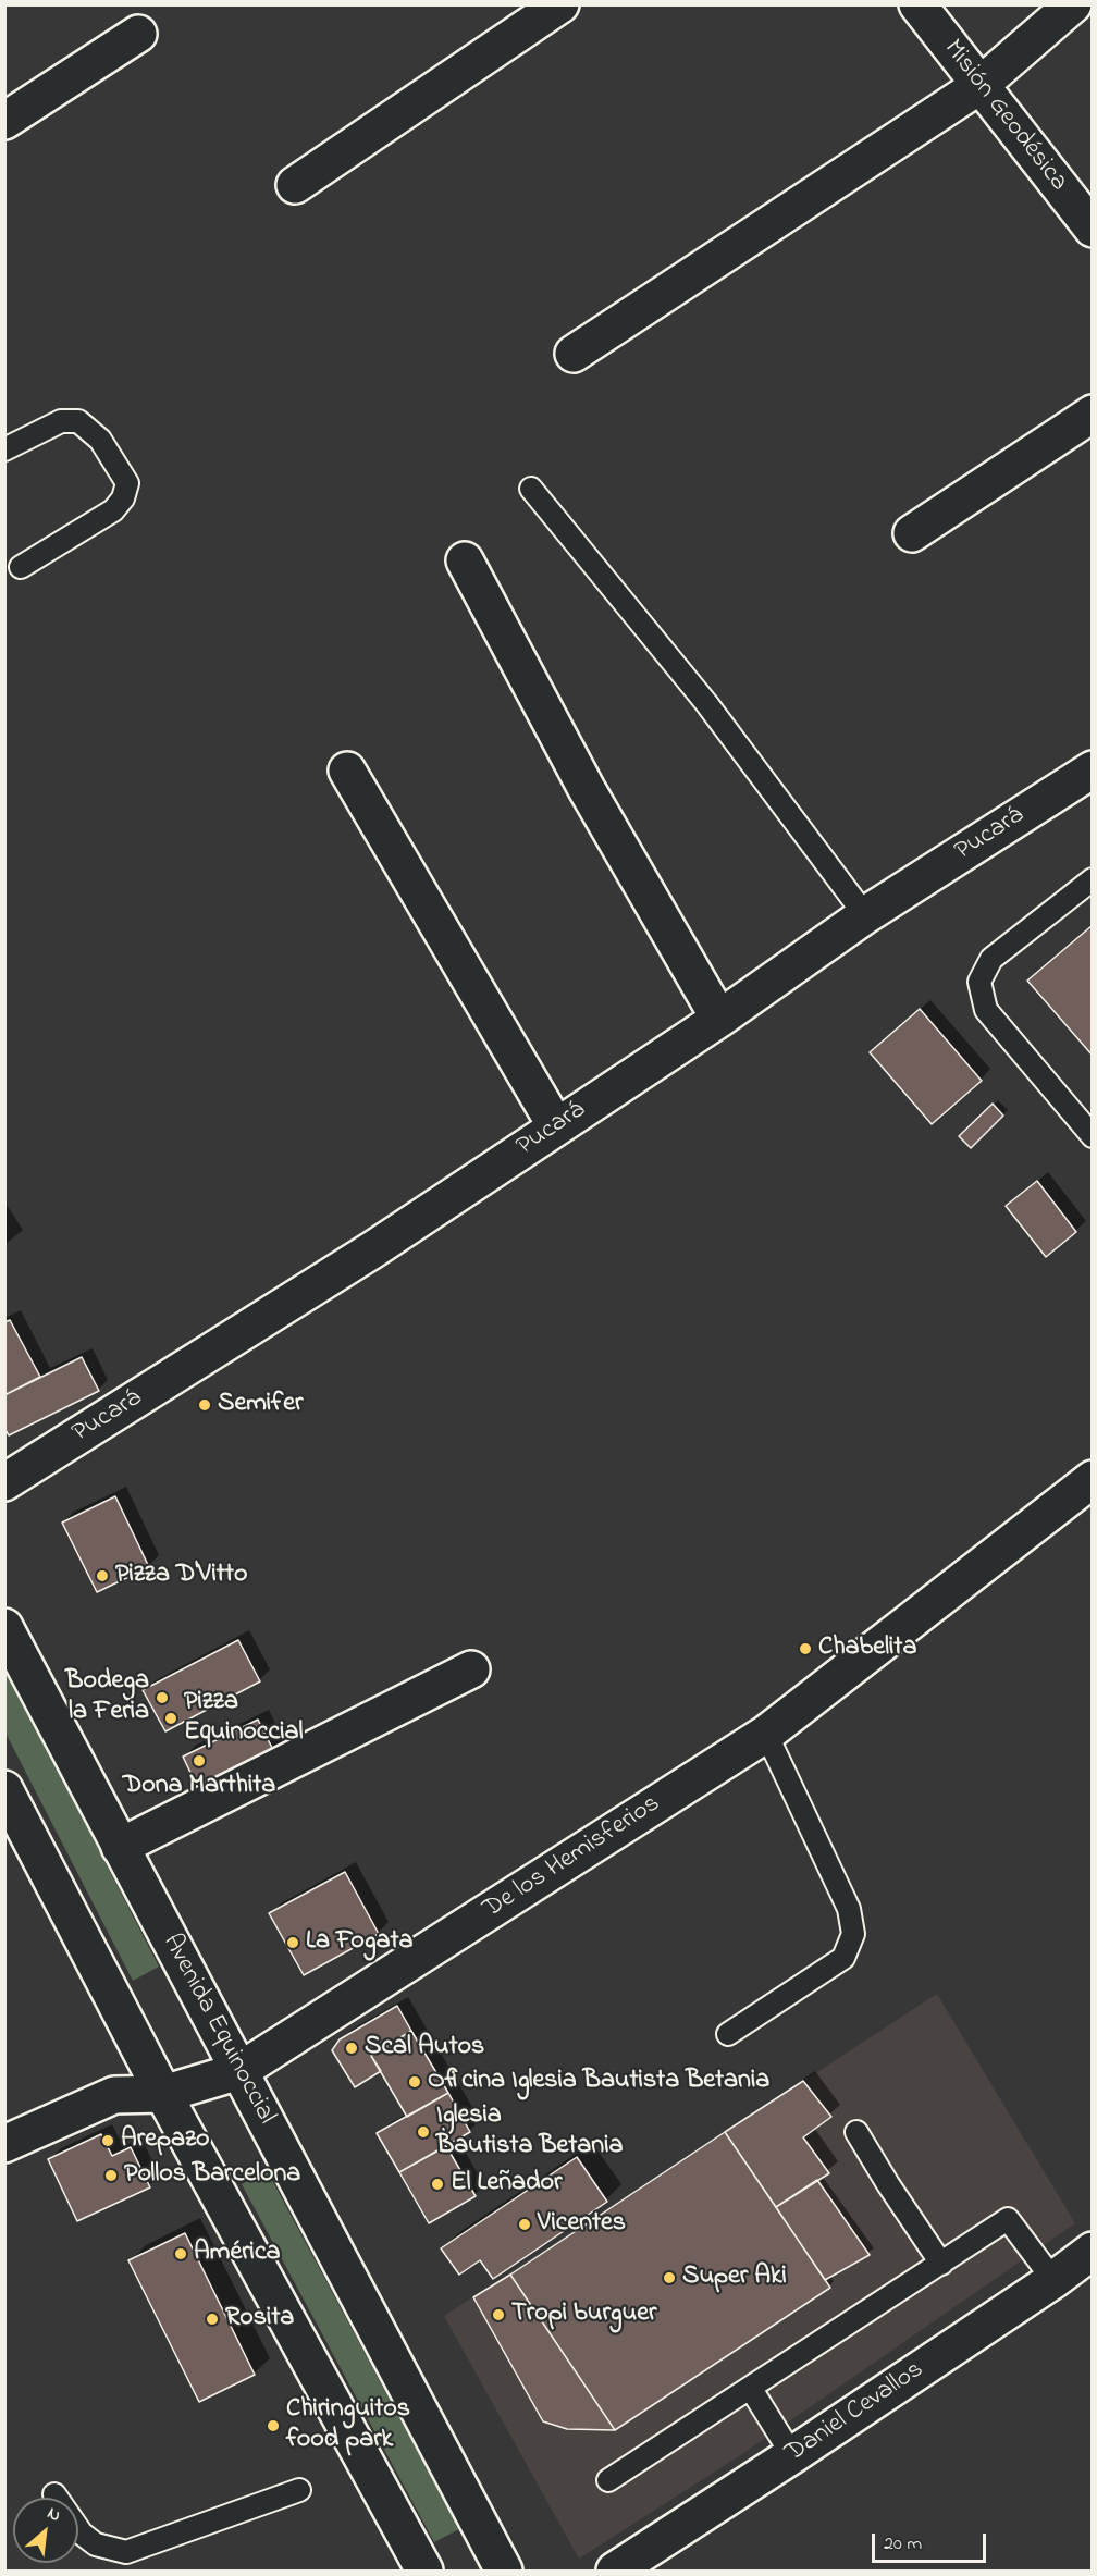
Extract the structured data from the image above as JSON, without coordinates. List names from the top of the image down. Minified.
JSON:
{"streets":{"street":["Misión Geodésica","Pucará","De los Hemisferios","Avenida Equinoccial","Daniel Cevallos"]},"crossings":[["De los Hemisferios","Avenida Equinoccial"]],"places":["Semifer","Pizza D'Vitto","Chabelita","Bodega la Feria","Pizza Equinoccial","Dona Marthita","La Fogata","Scal Autos","Oficina Iglesia Bautista Betania","Iglesia Bautista Betania","Arepazo","Pollos Barcelona","El Leñador","Vicentes","América","Super Aki","Tropi burguer","Rosita","Chiringuitos food park"],"scale_bar":"20 m","north":"top right"}
